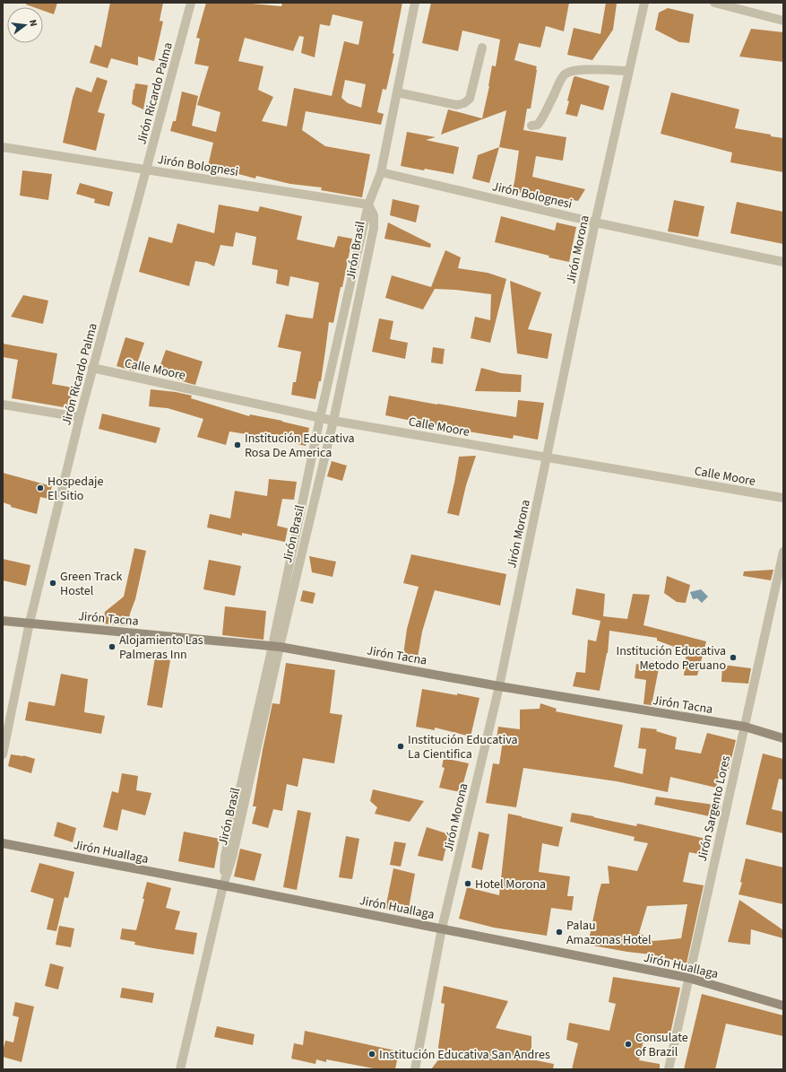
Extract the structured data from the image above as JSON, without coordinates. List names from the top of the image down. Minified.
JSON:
{"streets":{"main road":["Jirón Tacna","Jirón Huallaga"],"street":["Jirón Ricardo Palma","Jirón Bolognesi","Jirón Morona","Jirón Brasil","Calle Moore","Jirón Sargento Lores"]},"crossings":[["Jirón Ricardo Palma","Jirón Bolognesi"],["Jirón Ricardo Palma","Calle Moore"],["Jirón Ricardo Palma","Jirón Tacna"],["Jirón Bolognesi","Jirón Morona"],["Jirón Bolognesi","Jirón Brasil"],["Jirón Morona","Calle Moore"],["Jirón Morona","Jirón Tacna"],["Jirón Morona","Jirón Huallaga"],["Jirón Brasil","Calle Moore"],["Jirón Brasil","Jirón Tacna"],["Jirón Brasil","Jirón Huallaga"],["Jirón Tacna","Jirón Sargento Lores"],["Jirón Sargento Lores","Jirón Huallaga"]],"places":["Institución Educativa Rosa De America","Hospedaje El Sitio","Green Track Hostel","Alojamiento Las Palmeras Inn","Institución Educativa Metodo Peruano","Institución Educativa La Cientifica","Hotel Morona","Palau Amazonas Hotel","Consulate of Brazil","Institución Educativa San Andres"],"north":"right"}
